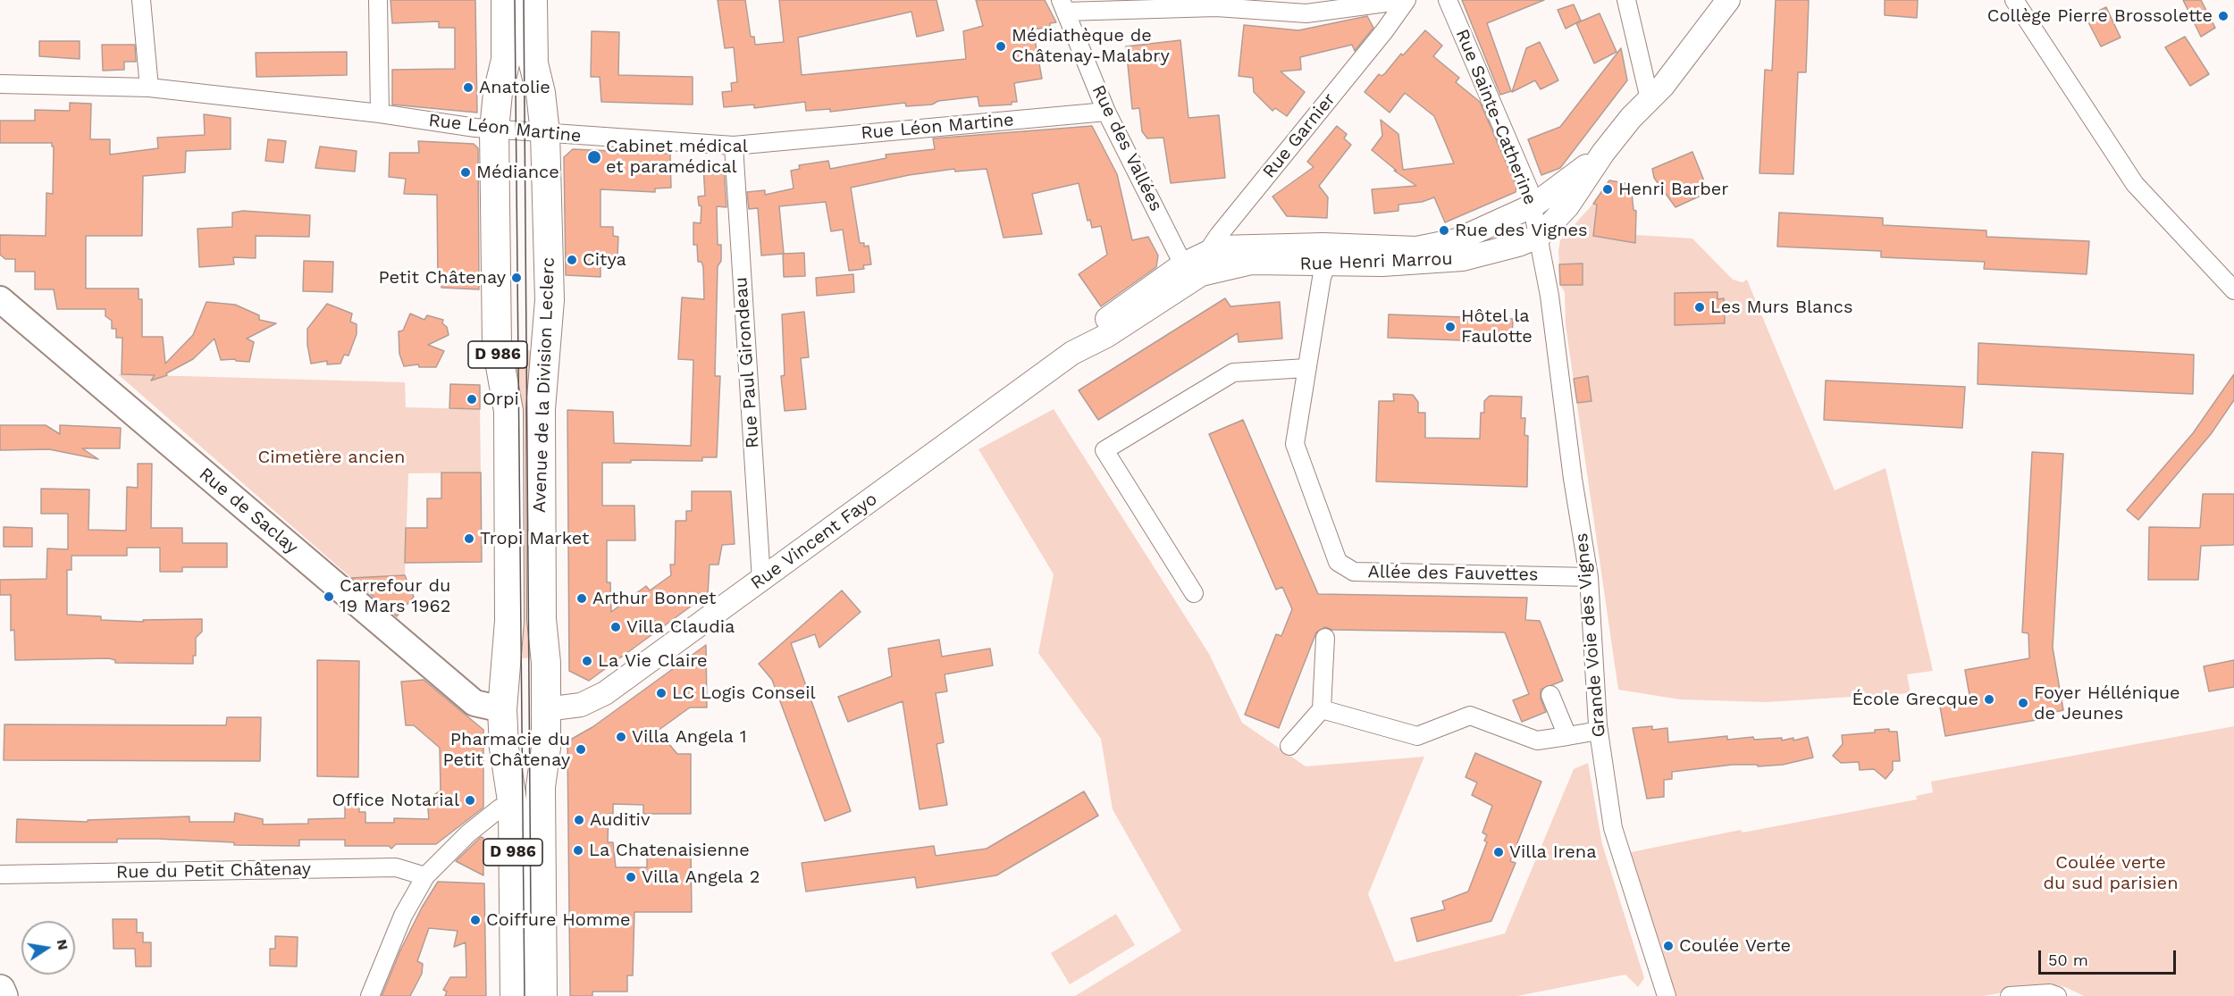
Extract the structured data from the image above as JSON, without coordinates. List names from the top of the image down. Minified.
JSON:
{"streets":{"main road":["D 986","Avenue de la Division Leclerc","Rue de Saclay"],"street":["Rue Sainte-Catherine","Rue Léon Martine","Rue Garnier","Rue des Vallées","Rue Henri Marrou","Rue Paul Girondeau","Rue Vincent Fayo","Allée des Fauvettes","Grande Voie des Vignes","Rue du Petit Châtenay"]},"crossings":[["Rue Sainte-Catherine","Rue Henri Marrou"],["Rue Sainte-Catherine","Grande Voie des Vignes"],["Rue Léon Martine","Rue des Vallées"],["Rue Léon Martine","Rue Paul Girondeau"],["Rue Léon Martine","Avenue de la Division Leclerc"],["Rue Garnier","Rue Henri Marrou"],["Rue Garnier","Rue Vincent Fayo"],["Rue des Vallées","Rue Henri Marrou"],["Rue des Vallées","Rue Vincent Fayo"],["Rue Henri Marrou","Rue Vincent Fayo"],["Rue Henri Marrou","Allée des Fauvettes"],["Rue Henri Marrou","Grande Voie des Vignes"],["Rue Paul Girondeau","Rue Vincent Fayo"],["Avenue de la Division Leclerc","Rue de Saclay"],["Avenue de la Division Leclerc","Rue Vincent Fayo"],["Allée des Fauvettes","Grande Voie des Vignes"]],"parks":["Cimetière ancien","Coulée verte du sud parisien"],"places":["Collège Pierre Brossolette","Médiathèque de Châtenay-Malabry","Anatolie","Cabinet médical et paramédical","Médiance","Henri Barber","Rue des Vignes","Citya","Petit Châtenay","Les Murs Blancs","Hôtel la Faulotte","Orpi","Tropi Market","Carrefour du 19 Mars 1962","Arthur Bonnet","Villa Claudia","La Vie Claire","LC Logis Conseil","École Grecque","Foyer Héllénique de Jeunes","Villa Angela 1","Pharmacie du Petit Châtenay","Office Notarial","Auditiv","La Chatenaisienne","Villa Irena","Villa Angela 2","Coiffure Homme","Coulée Verte"],"scale_bar":"50 m","north":"right"}
